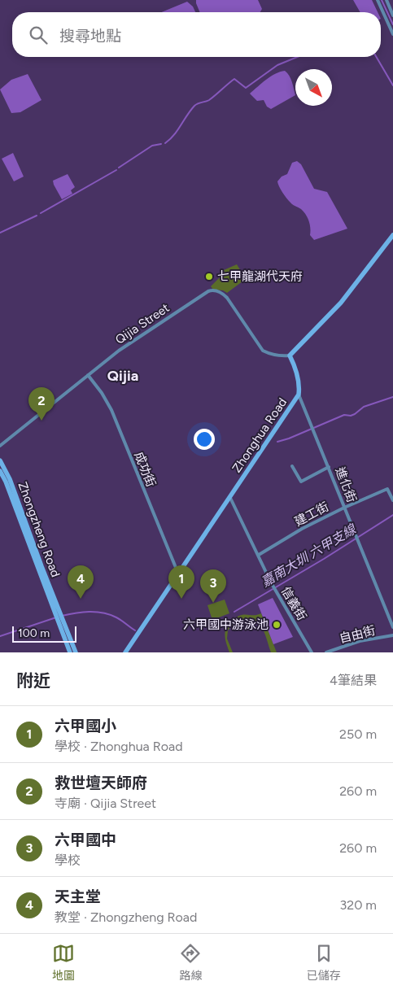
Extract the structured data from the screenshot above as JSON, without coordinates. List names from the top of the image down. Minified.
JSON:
{"streets":{"street":["Qijia Street","Zhonghua Road","成功街","進化街","建工街","Zhongzheng Road","信義街","自由街"]},"crossings":[["Qijia Street","Zhonghua Road"],["Qijia Street","成功街"],["Zhonghua Road","成功街"],["Zhonghua Road","進化街"],["Zhonghua Road","信義街"],["進化街","建工街"],["建工街","信義街"]],"districts":["Qijia"],"water":["嘉南大圳 六甲支線"],"places":["七甲龍湖代天府","六甲國中游泳池"],"scale_bar":"100 m","north":"bottom right","page":{"search":"搜尋地點","pins":["2","1","4","3"],"scale":"100 m","heading":["附近","4筆結果"],"list":[{"mark":"1","name":"六甲國小","note":"學校 · Zhonghua Road","value":"250 m"},{"mark":"2","name":"救世壇天師府","note":"寺廟 · Qijia Street","value":"260 m"},{"mark":"3","name":"六甲國中","note":"學校","value":"260 m"},{"mark":"4","name":"天主堂","note":"教堂 · Zhongzheng Road","value":"320 m"}],"nav":["地圖","路線","已儲存"]}}
